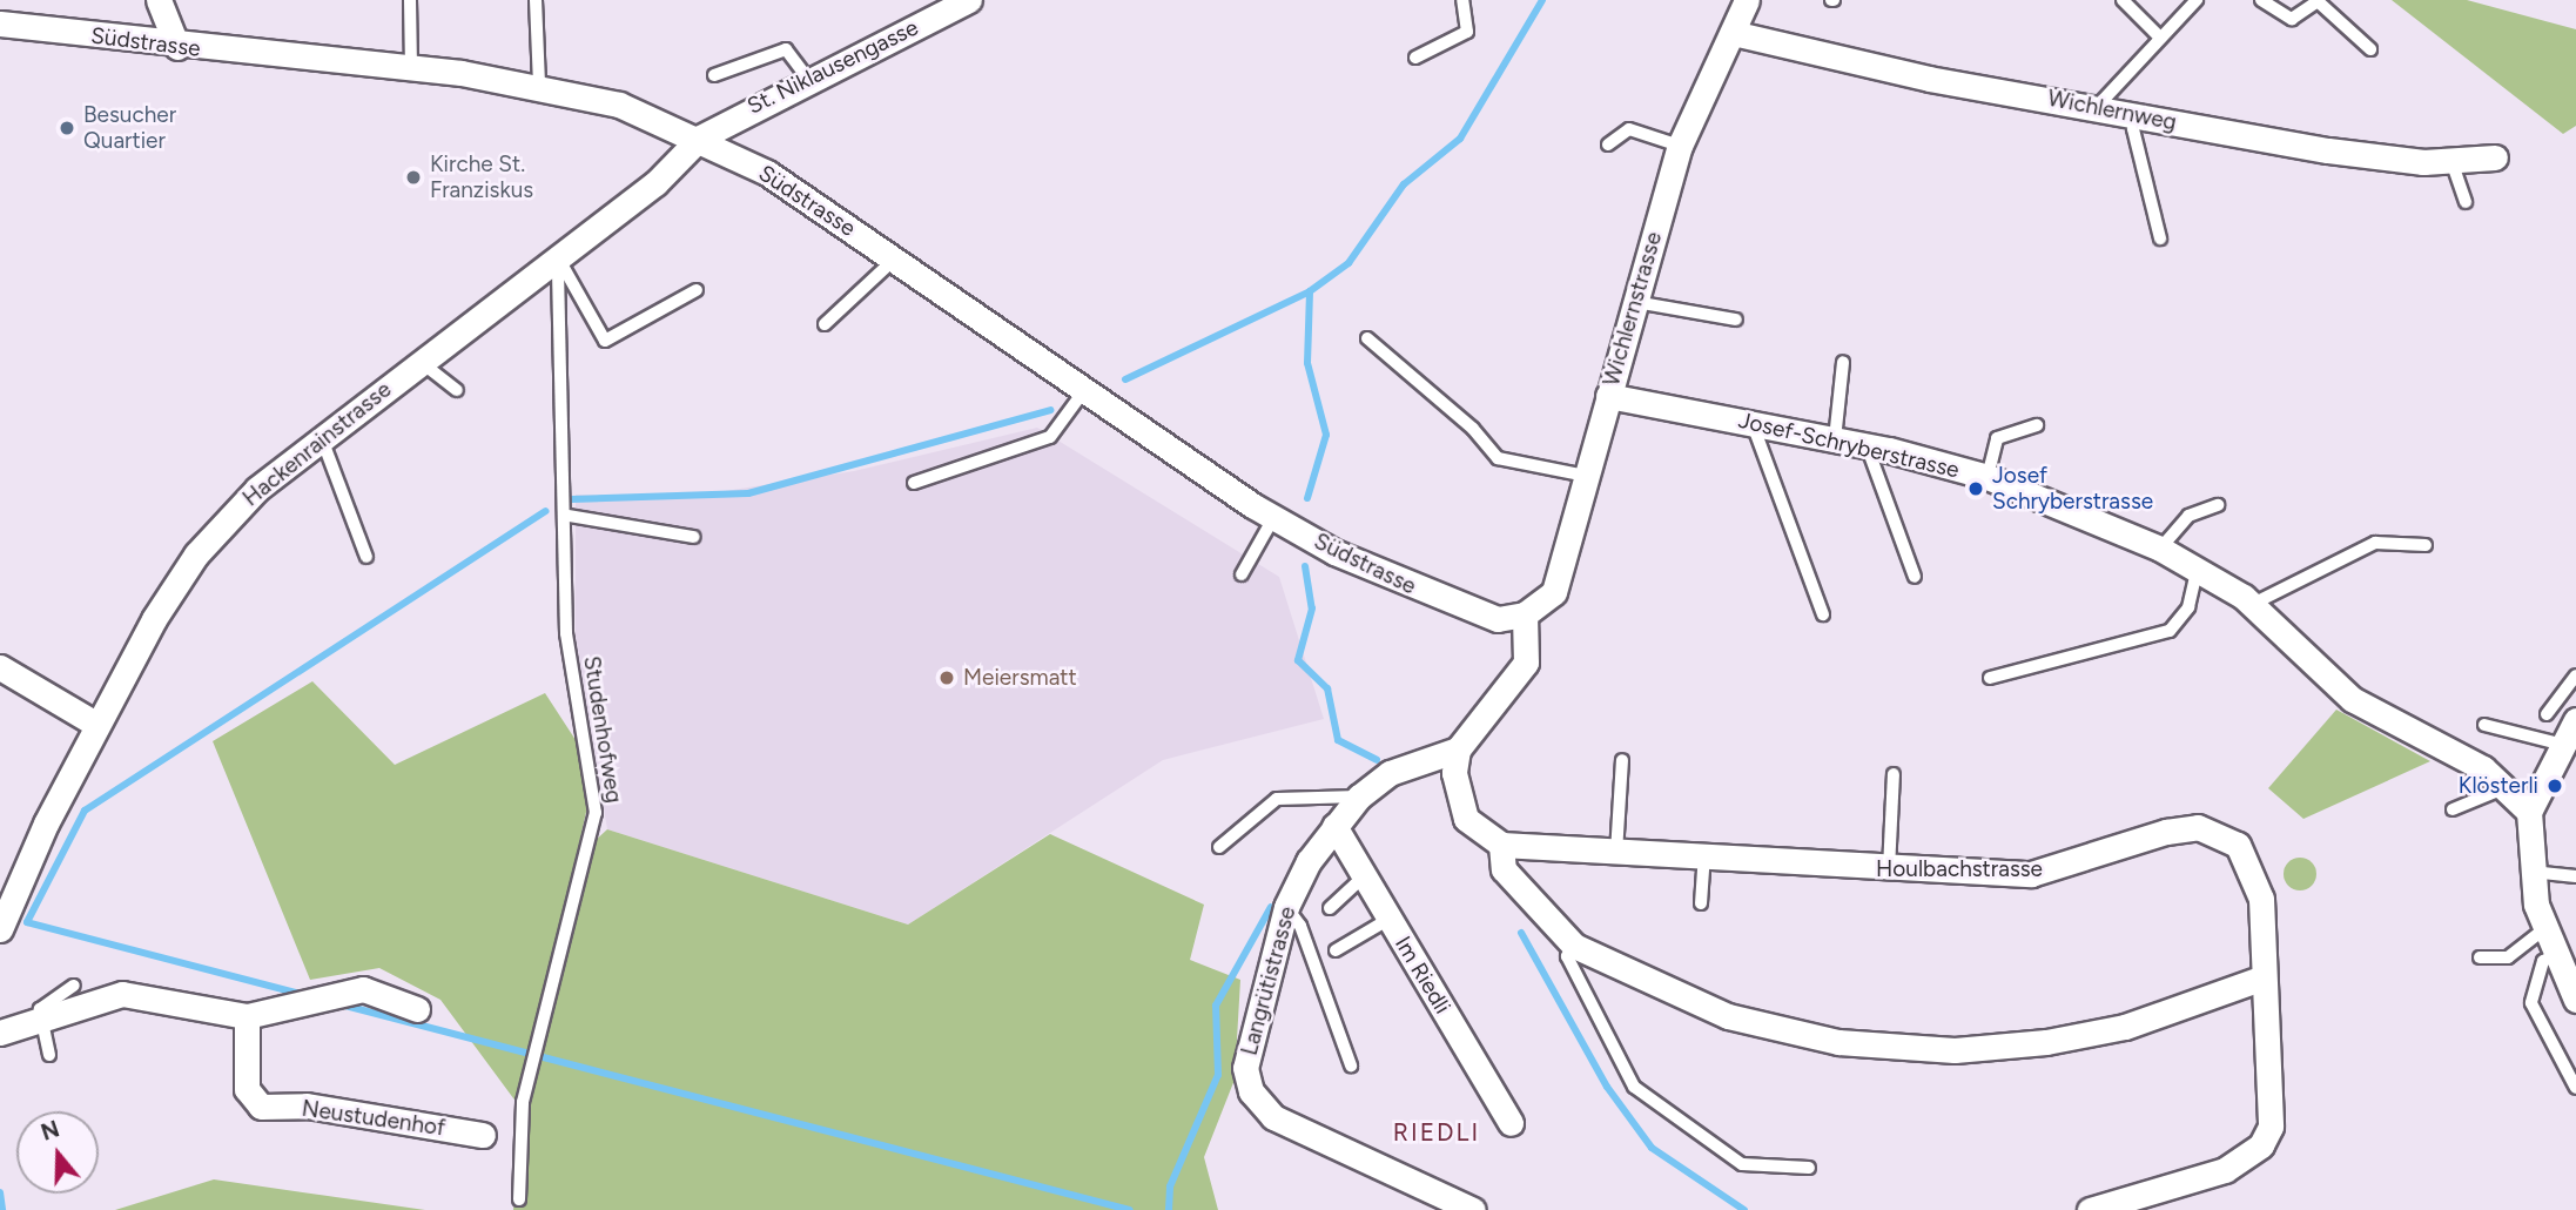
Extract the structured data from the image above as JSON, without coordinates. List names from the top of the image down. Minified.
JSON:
{"streets":{"street":["Südstrasse","St. Niklausengasse","Wichlernweg","Wichlernstrasse","Hackenrainstrasse","Josef-Schryberstrasse","Houlbachstrasse","Im Riedli","Langrütistrasse","Neustudenhof"],"lane":["Studenhofweg"]},"crossings":[["Südstrasse","St. Niklausengasse"],["Südstrasse","Wichlernstrasse"],["Südstrasse","Hackenrainstrasse"],["St. Niklausengasse","Hackenrainstrasse"],["Wichlernweg","Wichlernstrasse"],["Wichlernstrasse","Josef-Schryberstrasse"],["Hackenrainstrasse","Studenhofweg"],["Im Riedli","Langrütistrasse"]],"districts":["RIEDLI"],"places":["Besucher Quartier","Kirche St. Franziskus","Josef Schryberstrasse","Meiersmatt","Klösterli"],"north":"top"}
